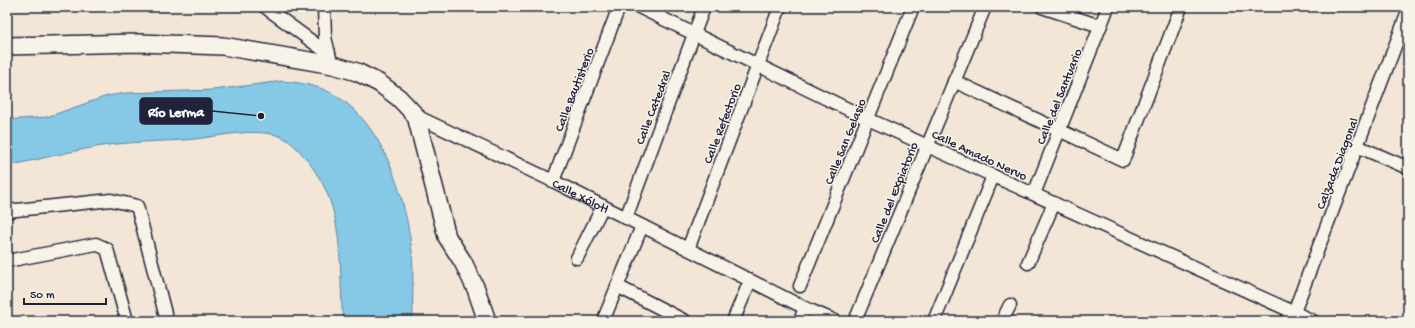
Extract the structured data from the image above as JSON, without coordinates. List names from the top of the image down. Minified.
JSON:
{"streets":{"street":["Calle Bautisterio","Calle del Santuario","Calle Catedral","Calle Refectorio","Calle San Gelasio","Calle Amado Nervo","Calzada Diagonal","Calle del Expiatorio","Calle Xólotl"]},"crossings":[["Calle Bautisterio","Calle Xólotl"],["Calle del Santuario","Calle Amado Nervo"],["Calle Catedral","Calle Amado Nervo"],["Calle Catedral","Calle Xólotl"],["Calle Refectorio","Calle Amado Nervo"],["Calle Refectorio","Calle Xólotl"],["Calle San Gelasio","Calle Amado Nervo"],["Calle Amado Nervo","Calzada Diagonal"],["Calle Amado Nervo","Calle del Expiatorio"]],"places":["Río Lerma"],"scale_bar":"50 m"}
